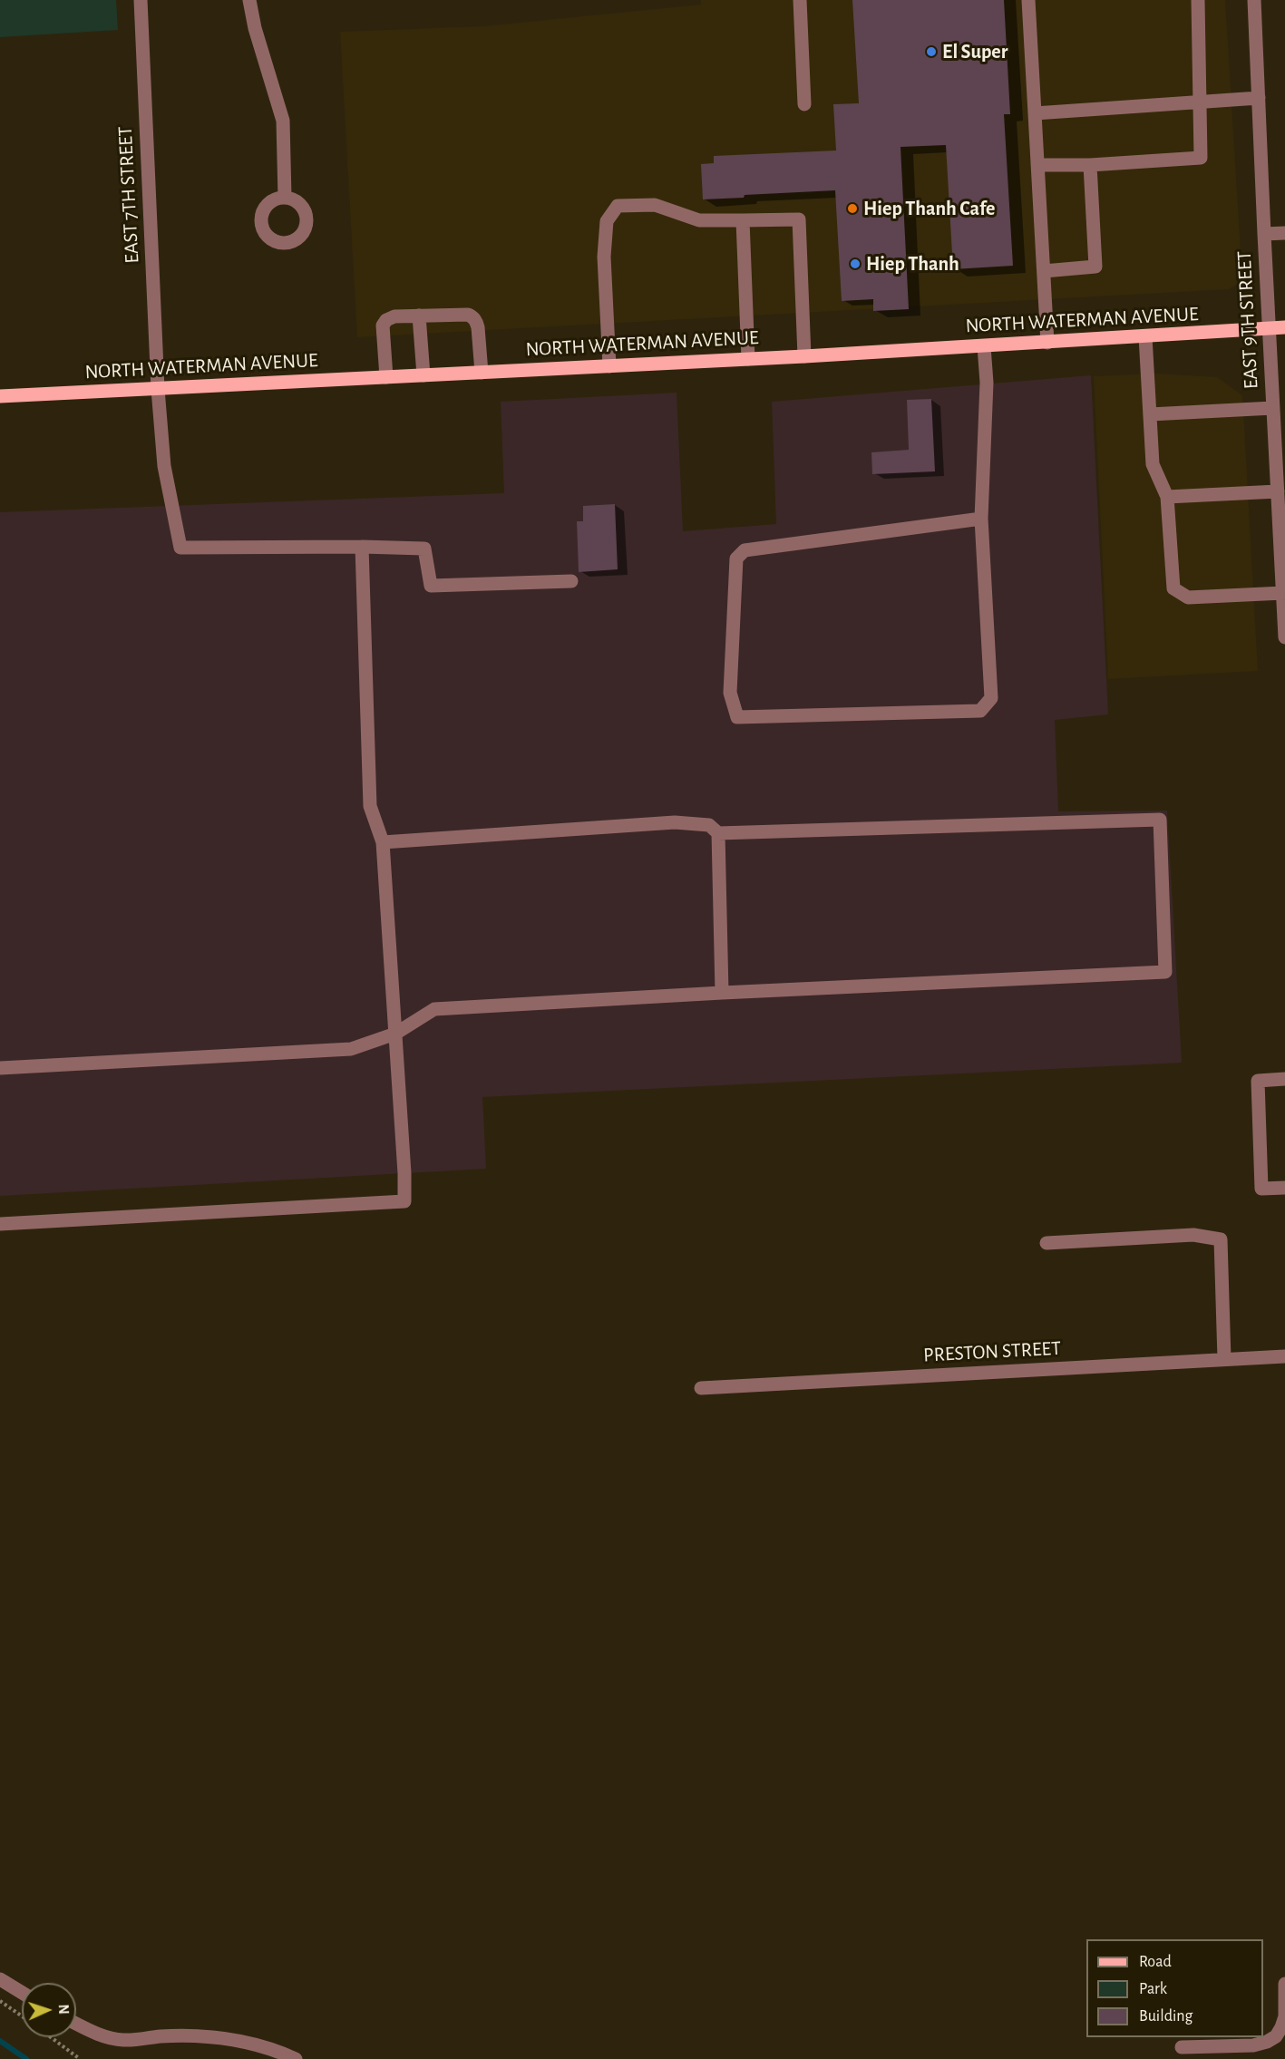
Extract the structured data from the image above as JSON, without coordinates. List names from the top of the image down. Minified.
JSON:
{"streets":{"main road":["NORTH WATERMAN AVENUE"],"street":["EAST 7TH STREET","EAST 9TH STREET","PRESTON STREET"]},"crossings":[["EAST 7TH STREET","NORTH WATERMAN AVENUE"],["NORTH WATERMAN AVENUE","EAST 9TH STREET"]],"places":["El Super","Hiep Thanh Cafe","Hiep Thanh"],"legend":["Road","Park","Building"],"north":"right"}
